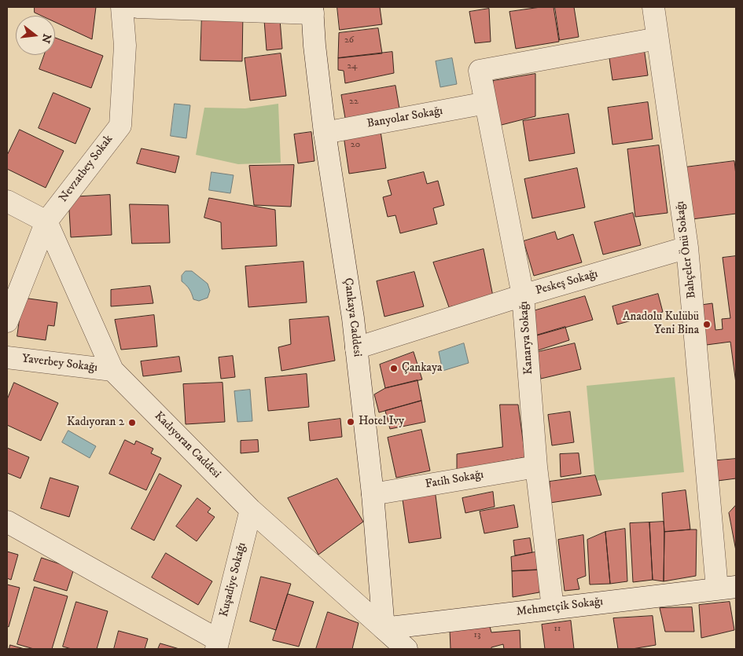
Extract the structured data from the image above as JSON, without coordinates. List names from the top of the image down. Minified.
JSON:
{"streets":{"street":["Banyolar Sokağı","Nevzatbey Sokak","Bahçeler Önü Sokağı","Peskeş Sokağı","Çankaya Caddesi","Kanarya Sokağı","Yaverbey Sokağı","Kadıyoran Caddesi","Fatih Sokağı","Kuşadiye Sokağı","Mehmetçik Sokağı"]},"crossings":[["Banyolar Sokağı","Çankaya Caddesi"],["Banyolar Sokağı","Kanarya Sokağı"],["Nevzatbey Sokak","Kadıyoran Caddesi"],["Bahçeler Önü Sokağı","Peskeş Sokağı"],["Bahçeler Önü Sokağı","Kanarya Sokağı"],["Bahçeler Önü Sokağı","Mehmetçik Sokağı"],["Peskeş Sokağı","Çankaya Caddesi"],["Peskeş Sokağı","Kanarya Sokağı"],["Çankaya Caddesi","Kadıyoran Caddesi"],["Çankaya Caddesi","Fatih Sokağı"],["Çankaya Caddesi","Mehmetçik Sokağı"],["Kanarya Sokağı","Fatih Sokağı"],["Kanarya Sokağı","Mehmetçik Sokağı"],["Yaverbey Sokağı","Kadıyoran Caddesi"],["Kadıyoran Caddesi","Kuşadiye Sokağı"],["Kadıyoran Caddesi","Mehmetçik Sokağı"]],"places":["Anadolu Kulübü Yeni Bina","Çankaya","Hotel Ivy","Kadıyoran 2"],"house_numbers":["26","24","22","20","11","13"],"north":"right"}
